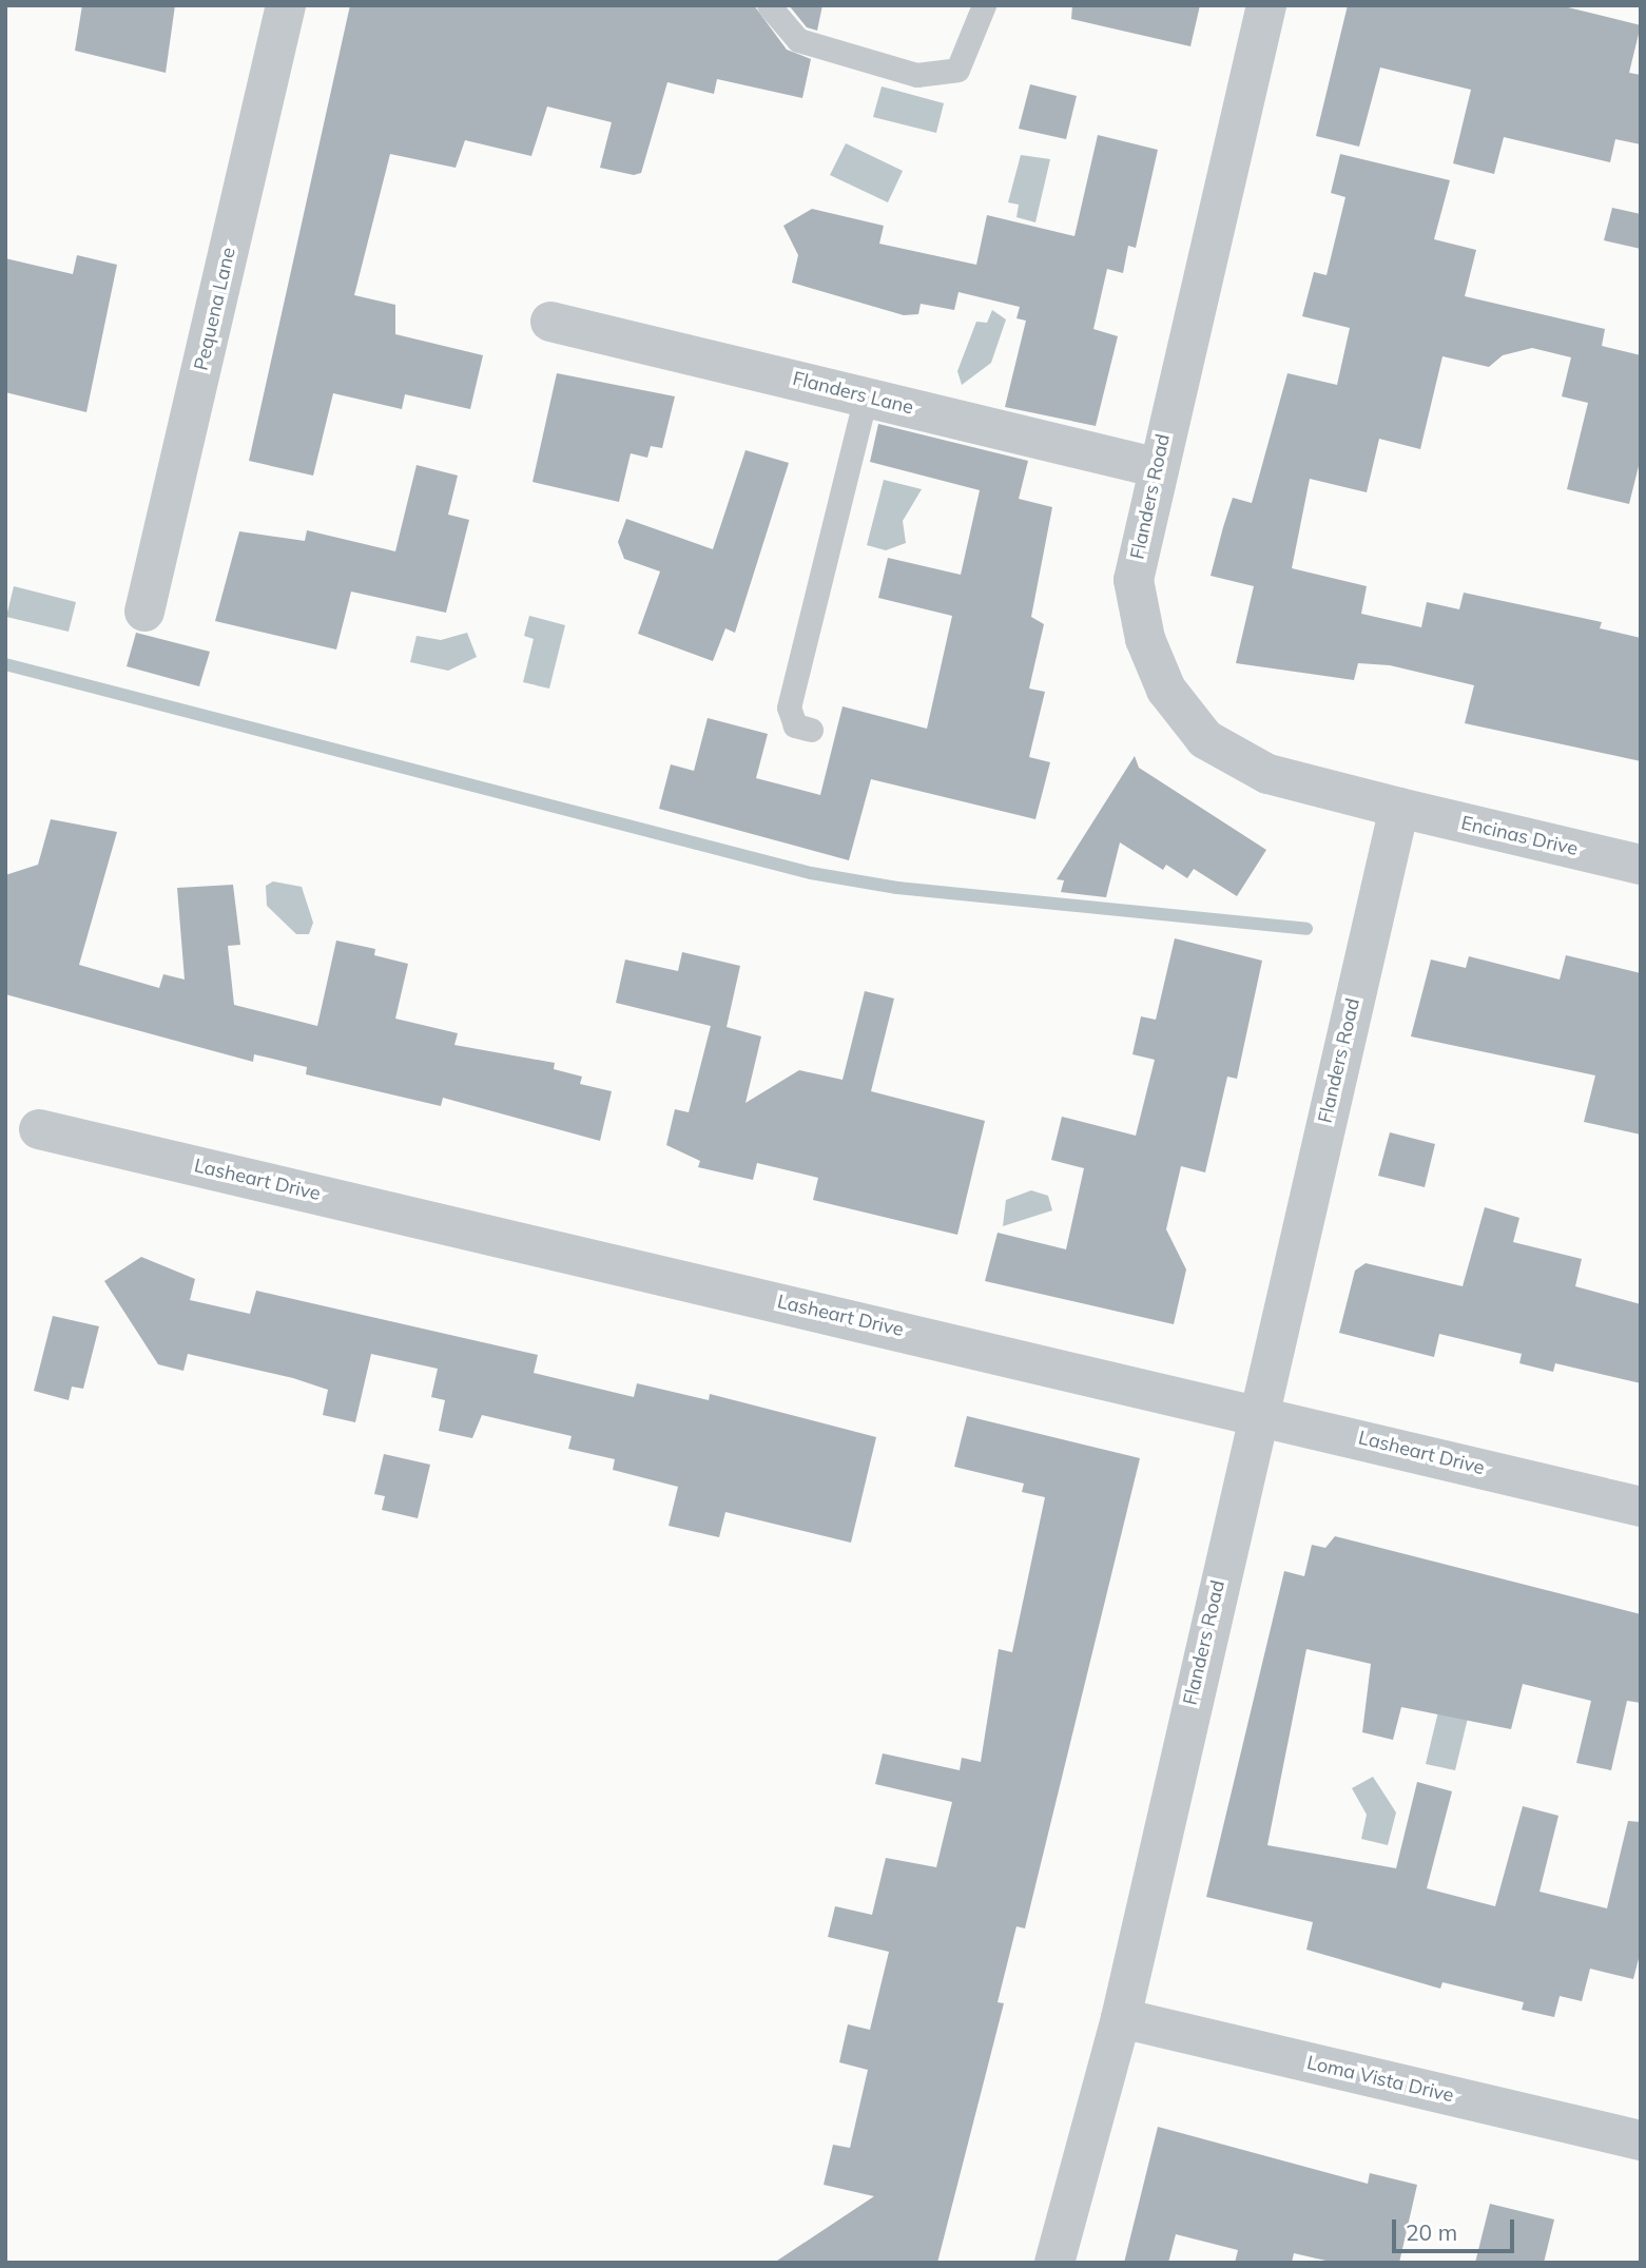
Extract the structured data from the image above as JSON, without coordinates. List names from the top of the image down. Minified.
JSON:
{"streets":{"street":["Pequena Lane","Flanders Lane","Flanders Road","Encinas Drive","Lasheart Drive","Loma Vista Drive"]},"crossings":[["Flanders Lane","Flanders Road"],["Flanders Road","Encinas Drive"],["Flanders Road","Lasheart Drive"],["Flanders Road","Loma Vista Drive"]],"scale_bar":"20 m"}
